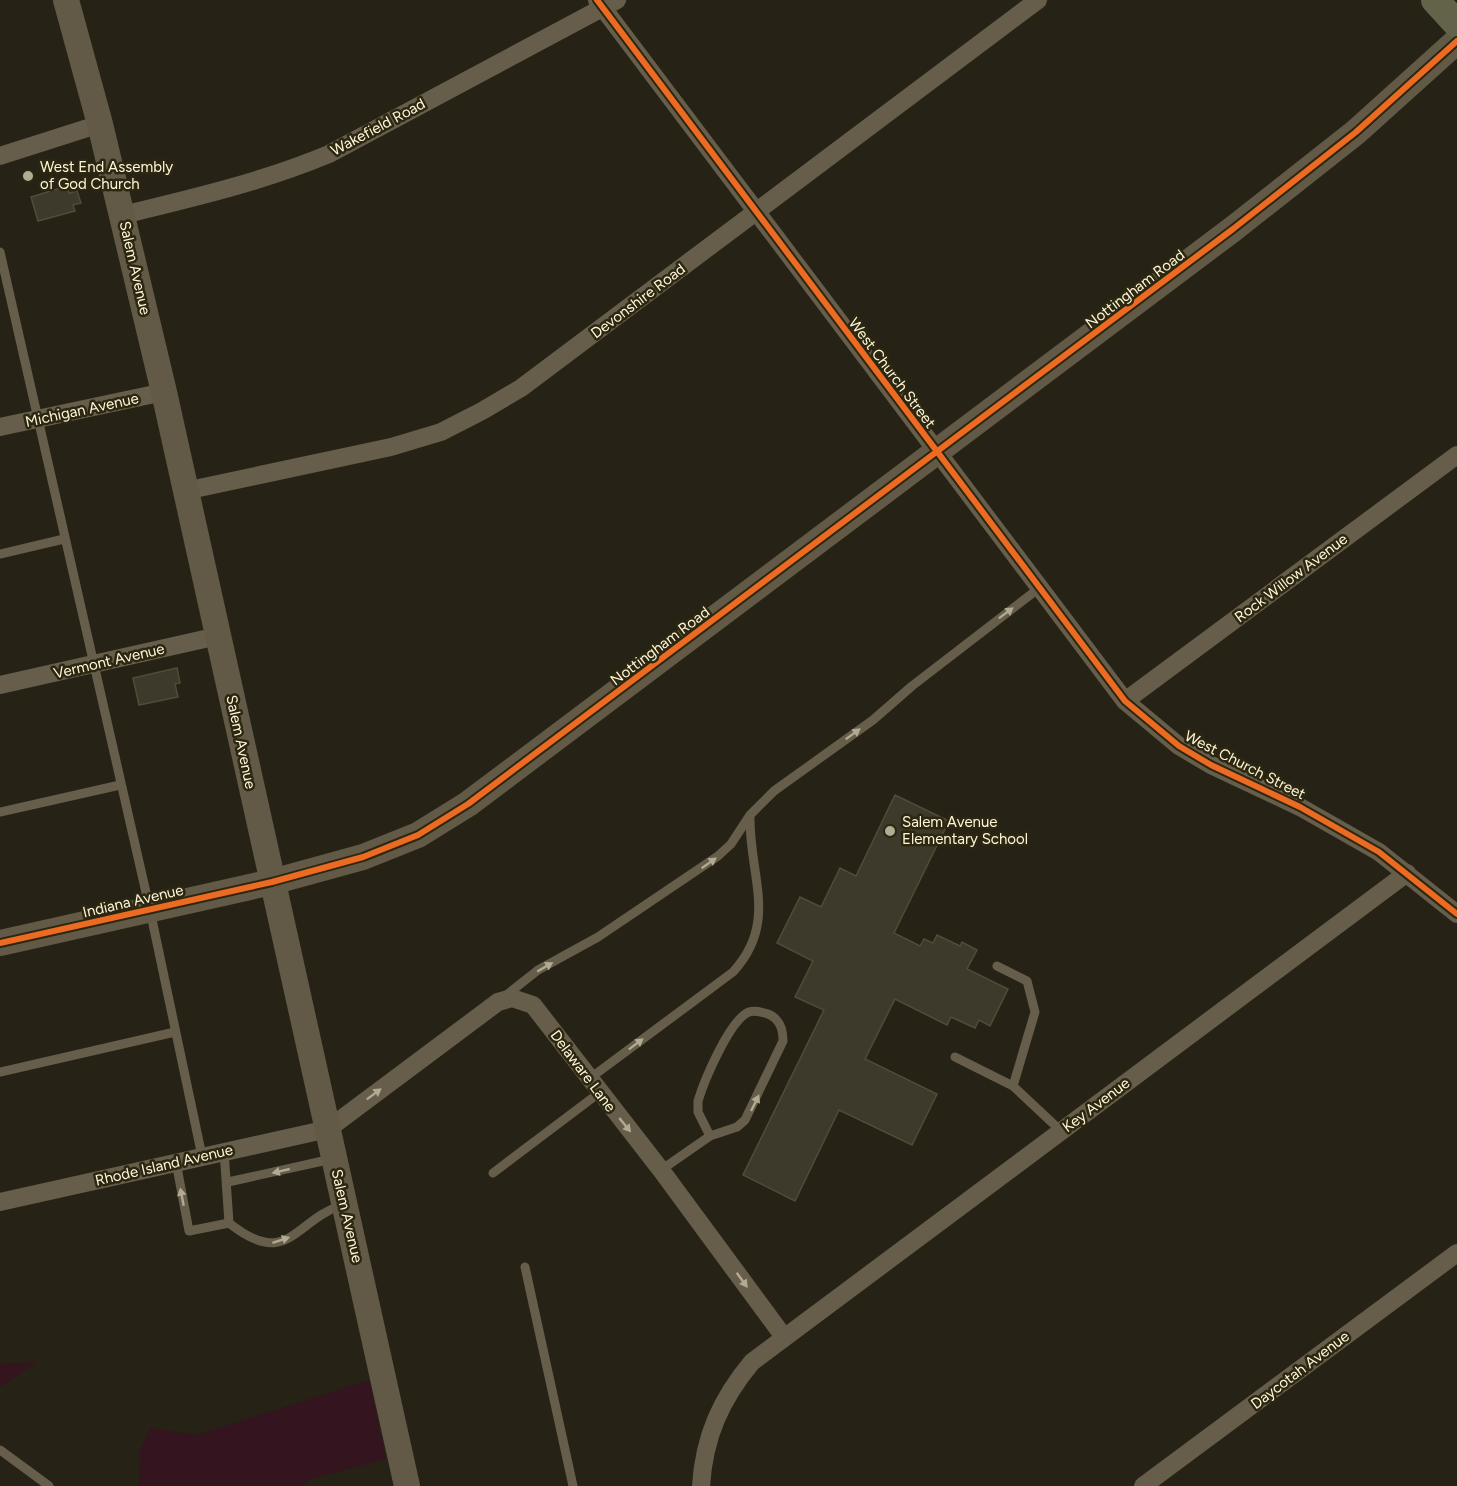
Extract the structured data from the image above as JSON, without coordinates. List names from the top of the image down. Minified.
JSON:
{"streets":{"main road":["Salem Avenue","Nottingham Road","Indiana Avenue"],"street":["Wakefield Road","Devonshire Road","West Church Street","Michigan Avenue","Rock Willow Avenue","Vermont Avenue","Delaware Lane","Key Avenue","Rhode Island Avenue","Daycotah Avenue"]},"crossings":[["Wakefield Road","Salem Avenue"],["Wakefield Road","West Church Street"],["Salem Avenue","Nottingham Road"],["Salem Avenue","Devonshire Road"],["Salem Avenue","Michigan Avenue"],["Salem Avenue","Vermont Avenue"],["Salem Avenue","Indiana Avenue"],["Salem Avenue","Rhode Island Avenue"],["Nottingham Road","West Church Street"],["Nottingham Road","Indiana Avenue"],["Devonshire Road","West Church Street"],["West Church Street","Rock Willow Avenue"],["West Church Street","Key Avenue"],["Delaware Lane","Key Avenue"]],"one_way":["Delaware Lane"],"places":["West End Assembly of God Church","Salem Avenue Elementary School"]}
